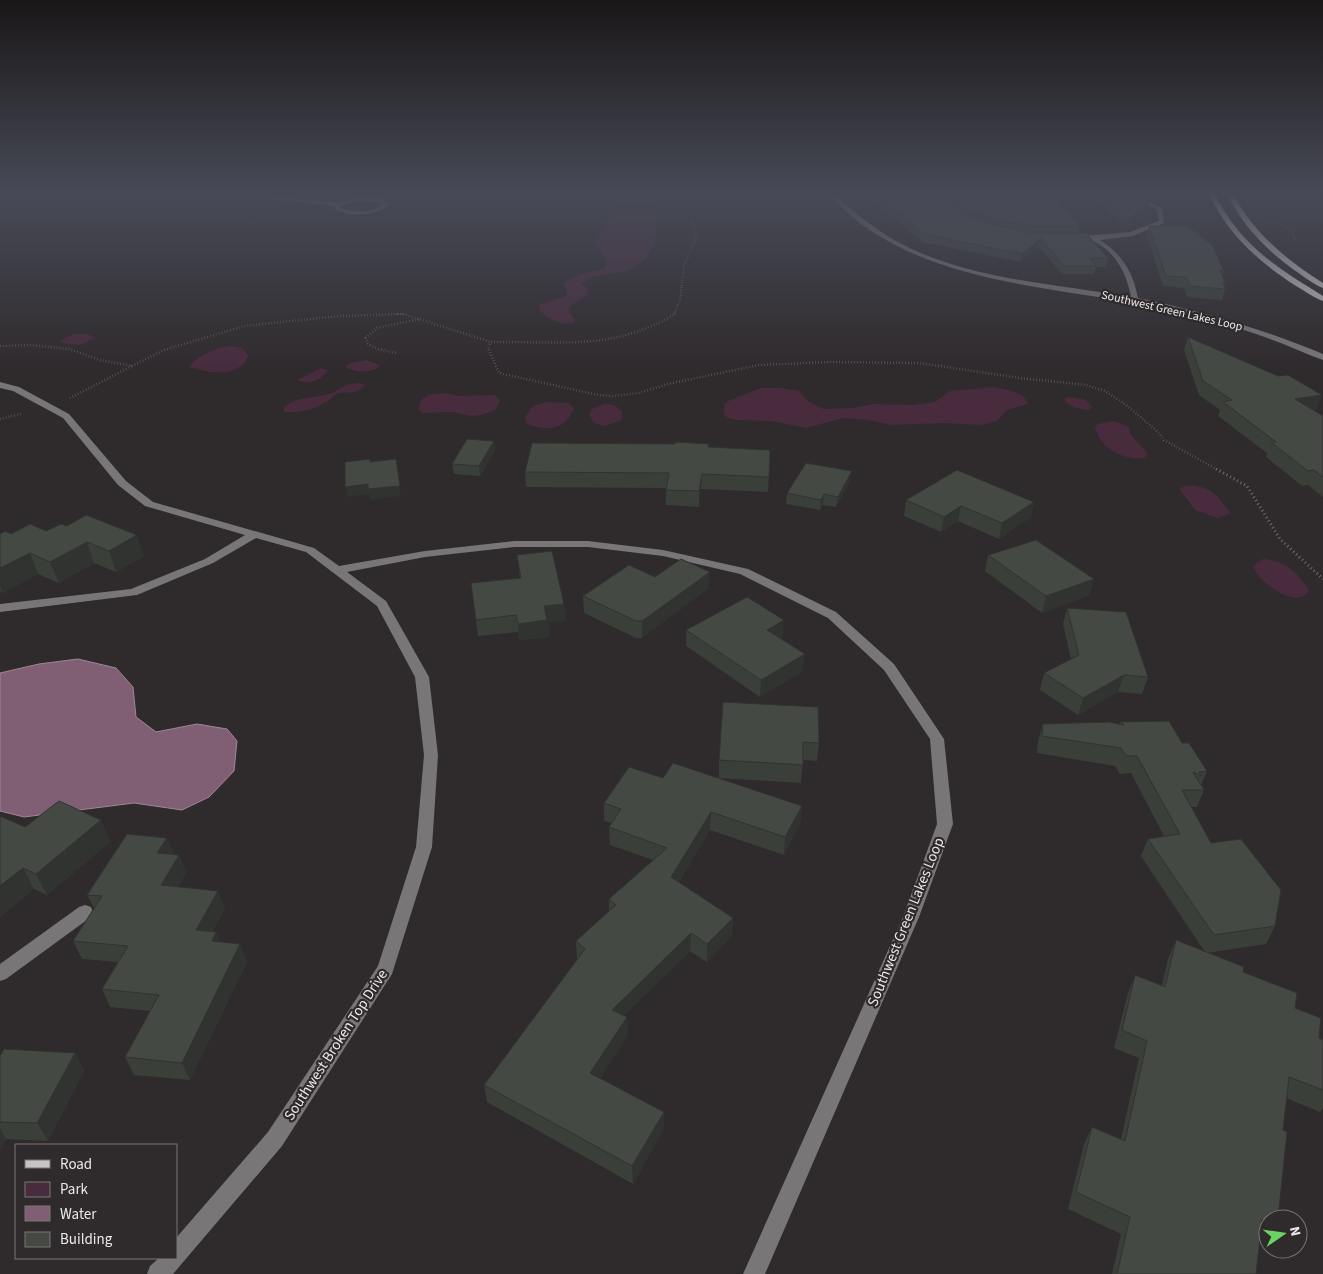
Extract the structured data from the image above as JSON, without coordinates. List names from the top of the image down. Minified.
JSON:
{"streets":{"street":["Southwest Green Lakes Loop","Southwest Broken Top Drive"]},"crossings":[["Southwest Green Lakes Loop","Southwest Broken Top Drive"]],"legend":["Road","Park","Water","Building"],"north":"right"}
